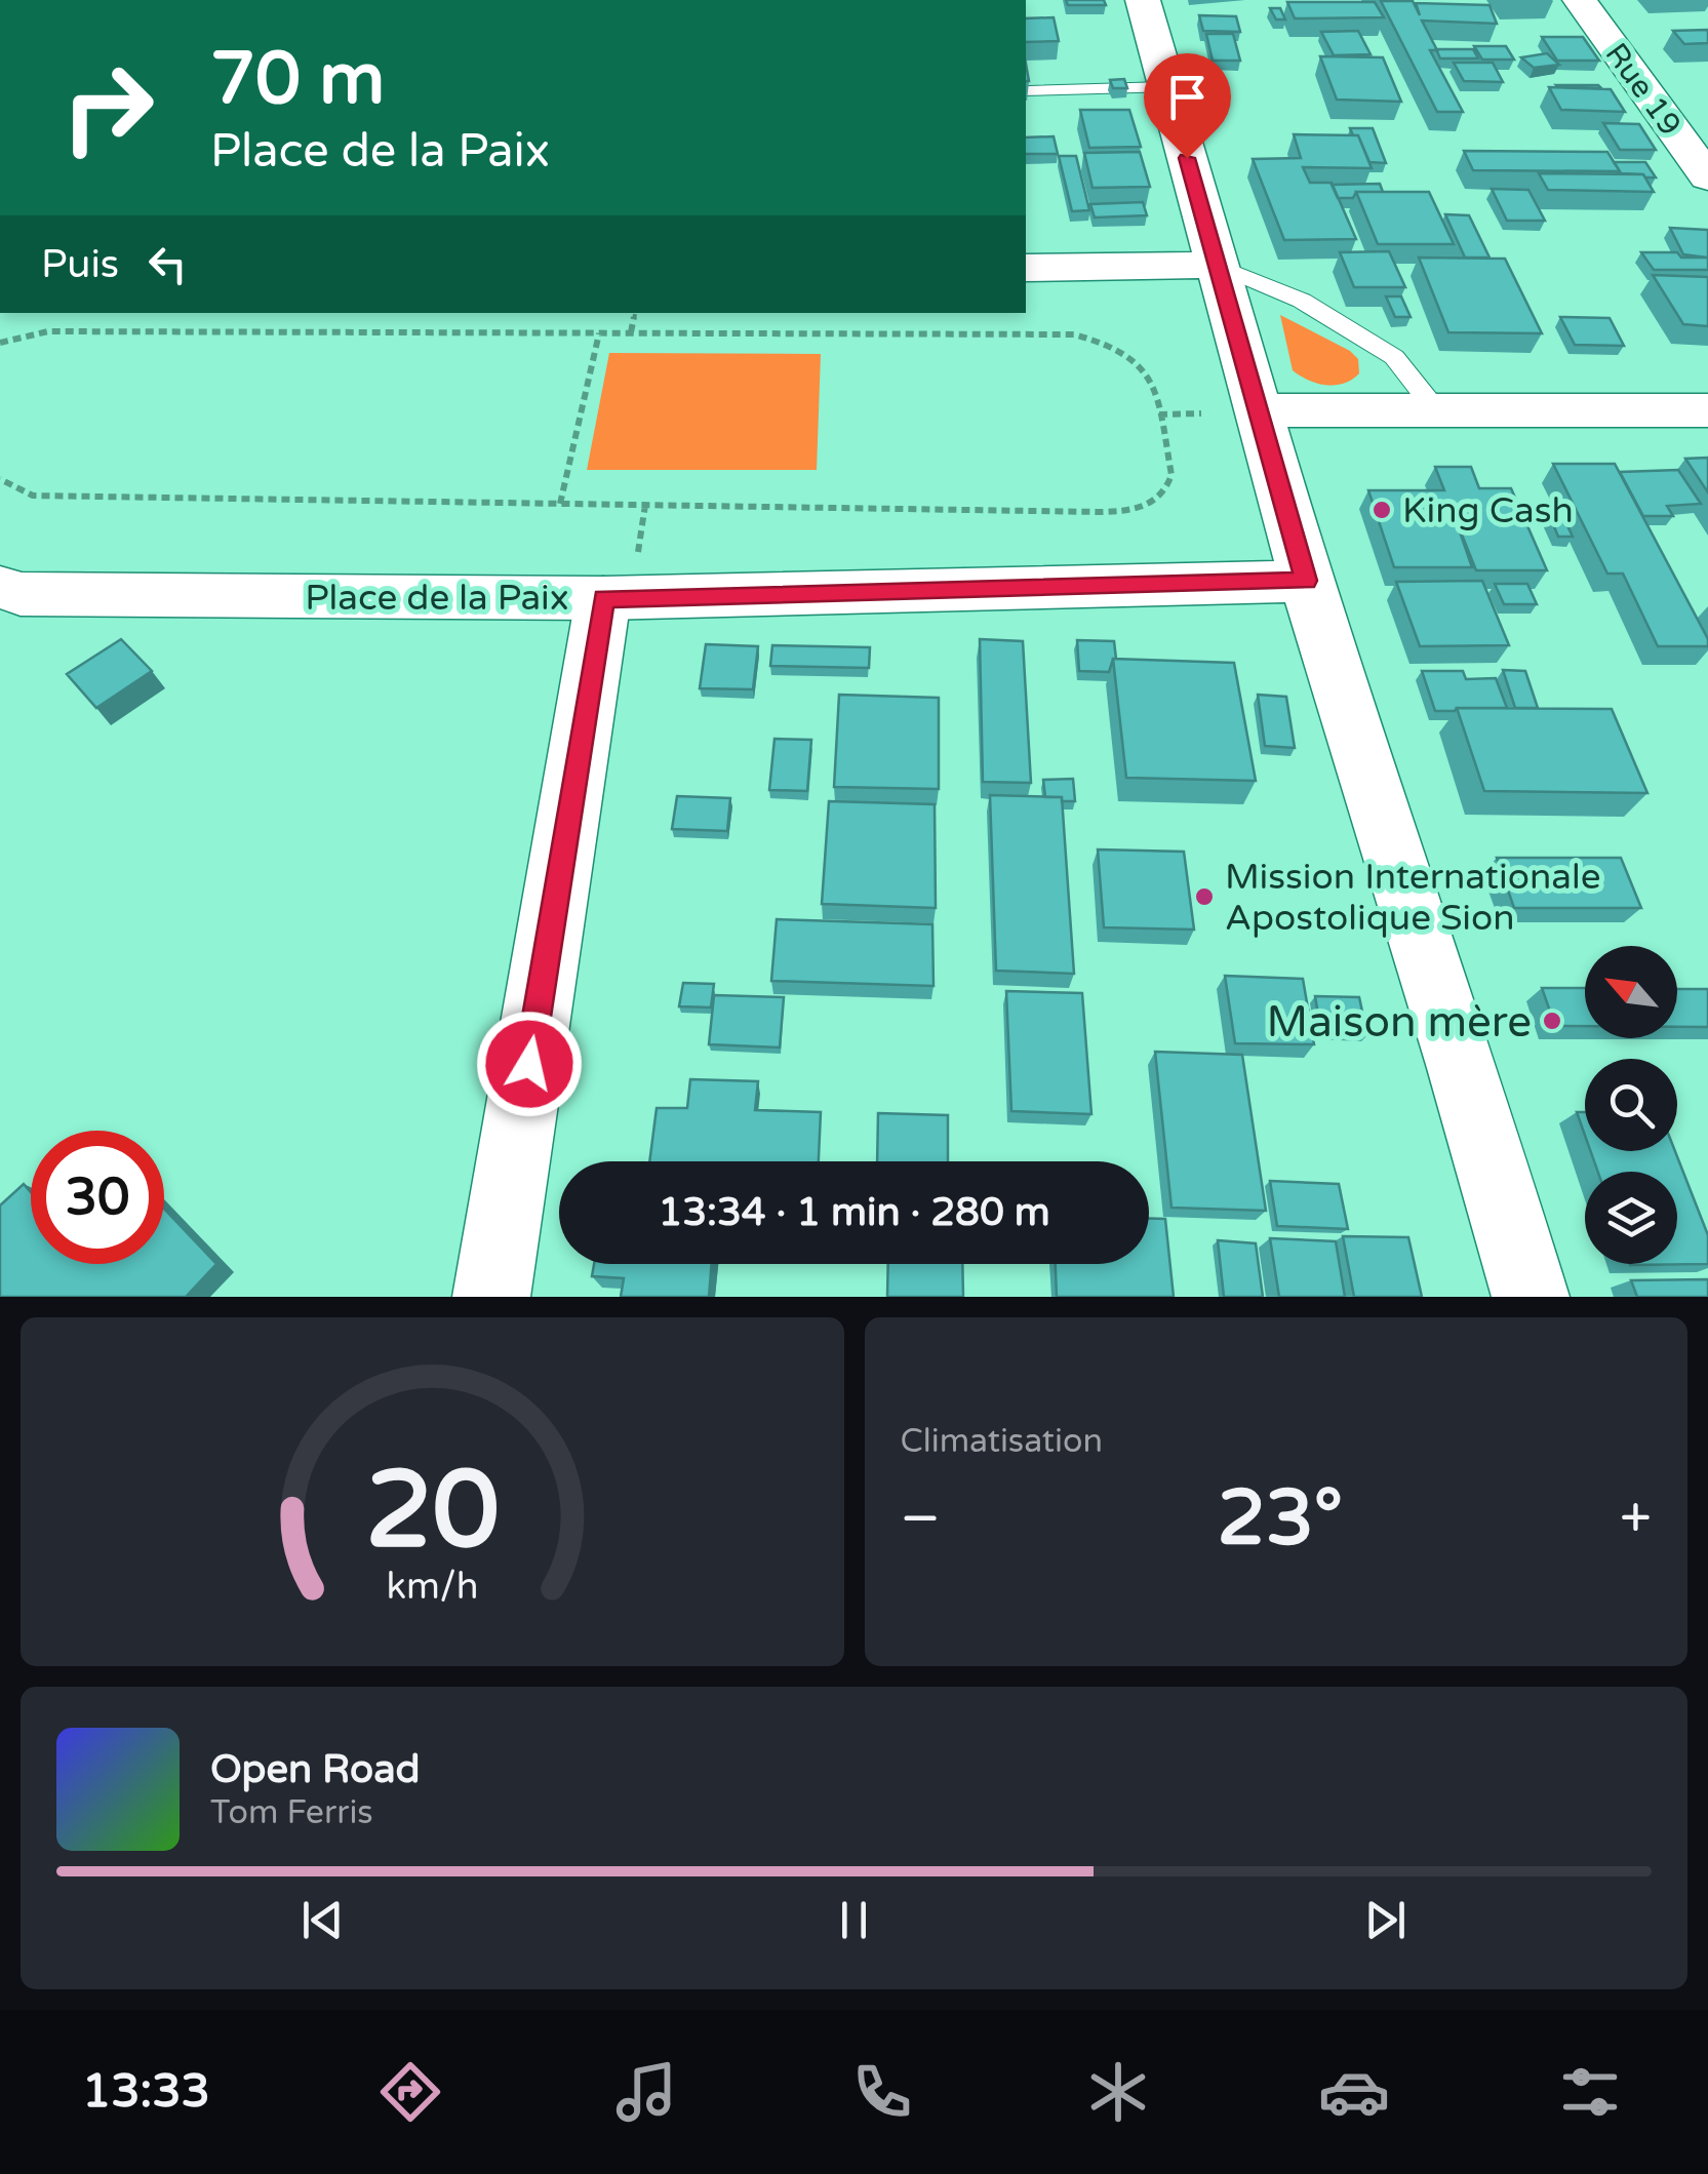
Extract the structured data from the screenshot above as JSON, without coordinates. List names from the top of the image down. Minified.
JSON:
{"streets":{"main road":["Rue 19","Place de la Paix"]},"places":["King Cash","Mission Internationale Apostolique Sion","Maison mère"],"north":"top left","page":{"turn":["70 m","Place de la Paix"],"then":"Puis","limit":"30","trip":"13:34 · 1 min · 280 m","tile":"Climatisation","heat":["−","23°","+"],"song":["Open Road","Tom Ferris"],"tabs":"13:33","gauge":["20","km/h"]}}
